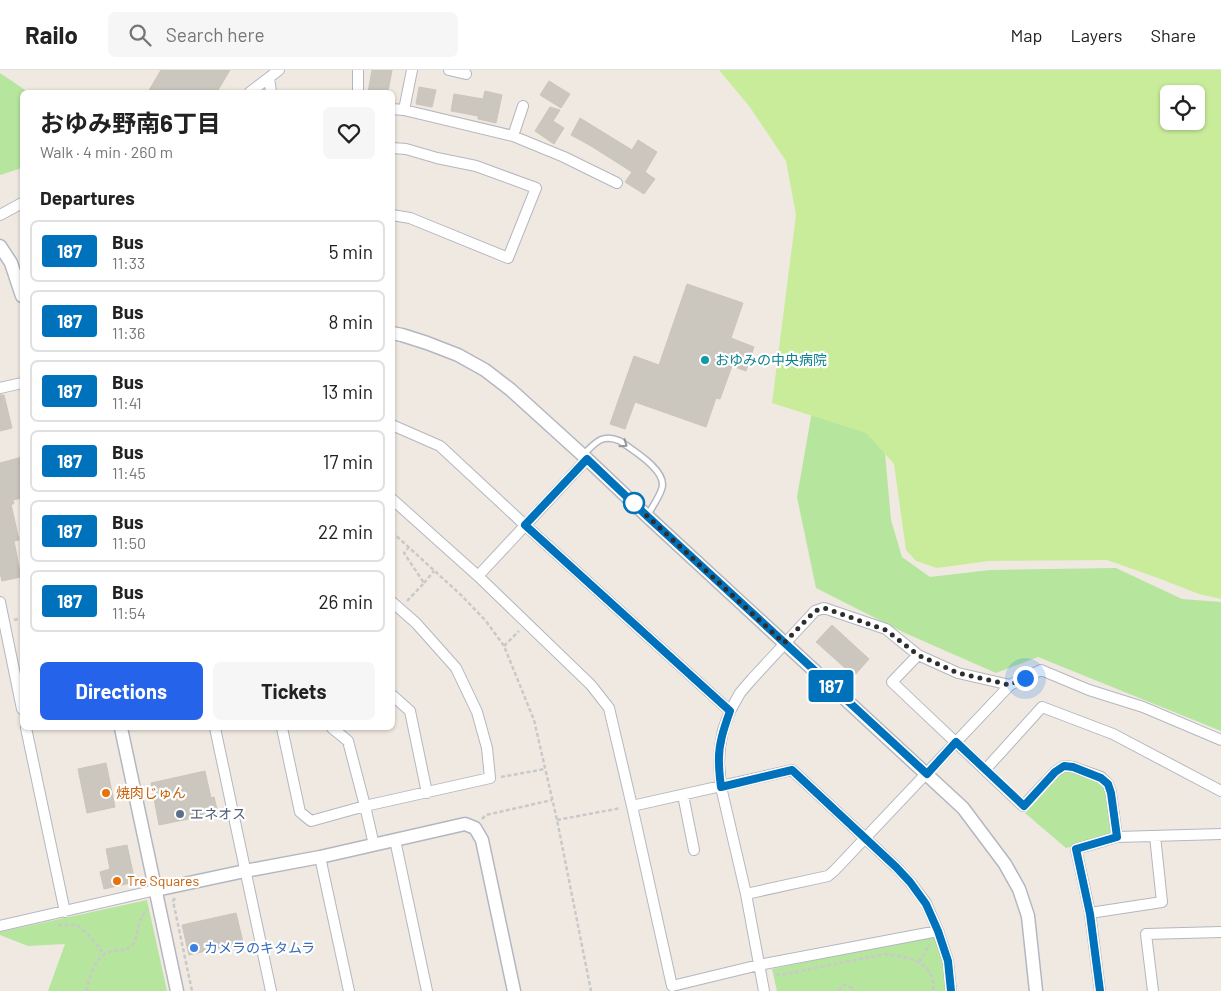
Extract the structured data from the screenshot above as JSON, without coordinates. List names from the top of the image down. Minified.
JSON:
{"places":["おゆみの中央病院","焼肉じゅん","エネオス","Tre Squares","カメラのキタムラ"],"lines":["bus line 187"],"page":{"header":"Railo","search":"Search here","nav":["Map","Layers","Share"],"on_map":"187","heading":[["おゆみ野南6丁目","Walk · 4 min · 260 m"],"Departures"],"list":[{"mark":"187","name":"Bus","note":"11:33","value":"5 min"},{"mark":"187","name":"Bus","note":"11:36","value":"8 min"},{"mark":"187","name":"Bus","note":"11:41","value":"13 min"},{"mark":"187","name":"Bus","note":"11:45","value":"17 min"},{"mark":"187","name":"Bus","note":"11:50","value":"22 min"},{"mark":"187","name":"Bus","note":"11:54","value":"26 min"}],"buttons":["Directions","Tickets"]}}
